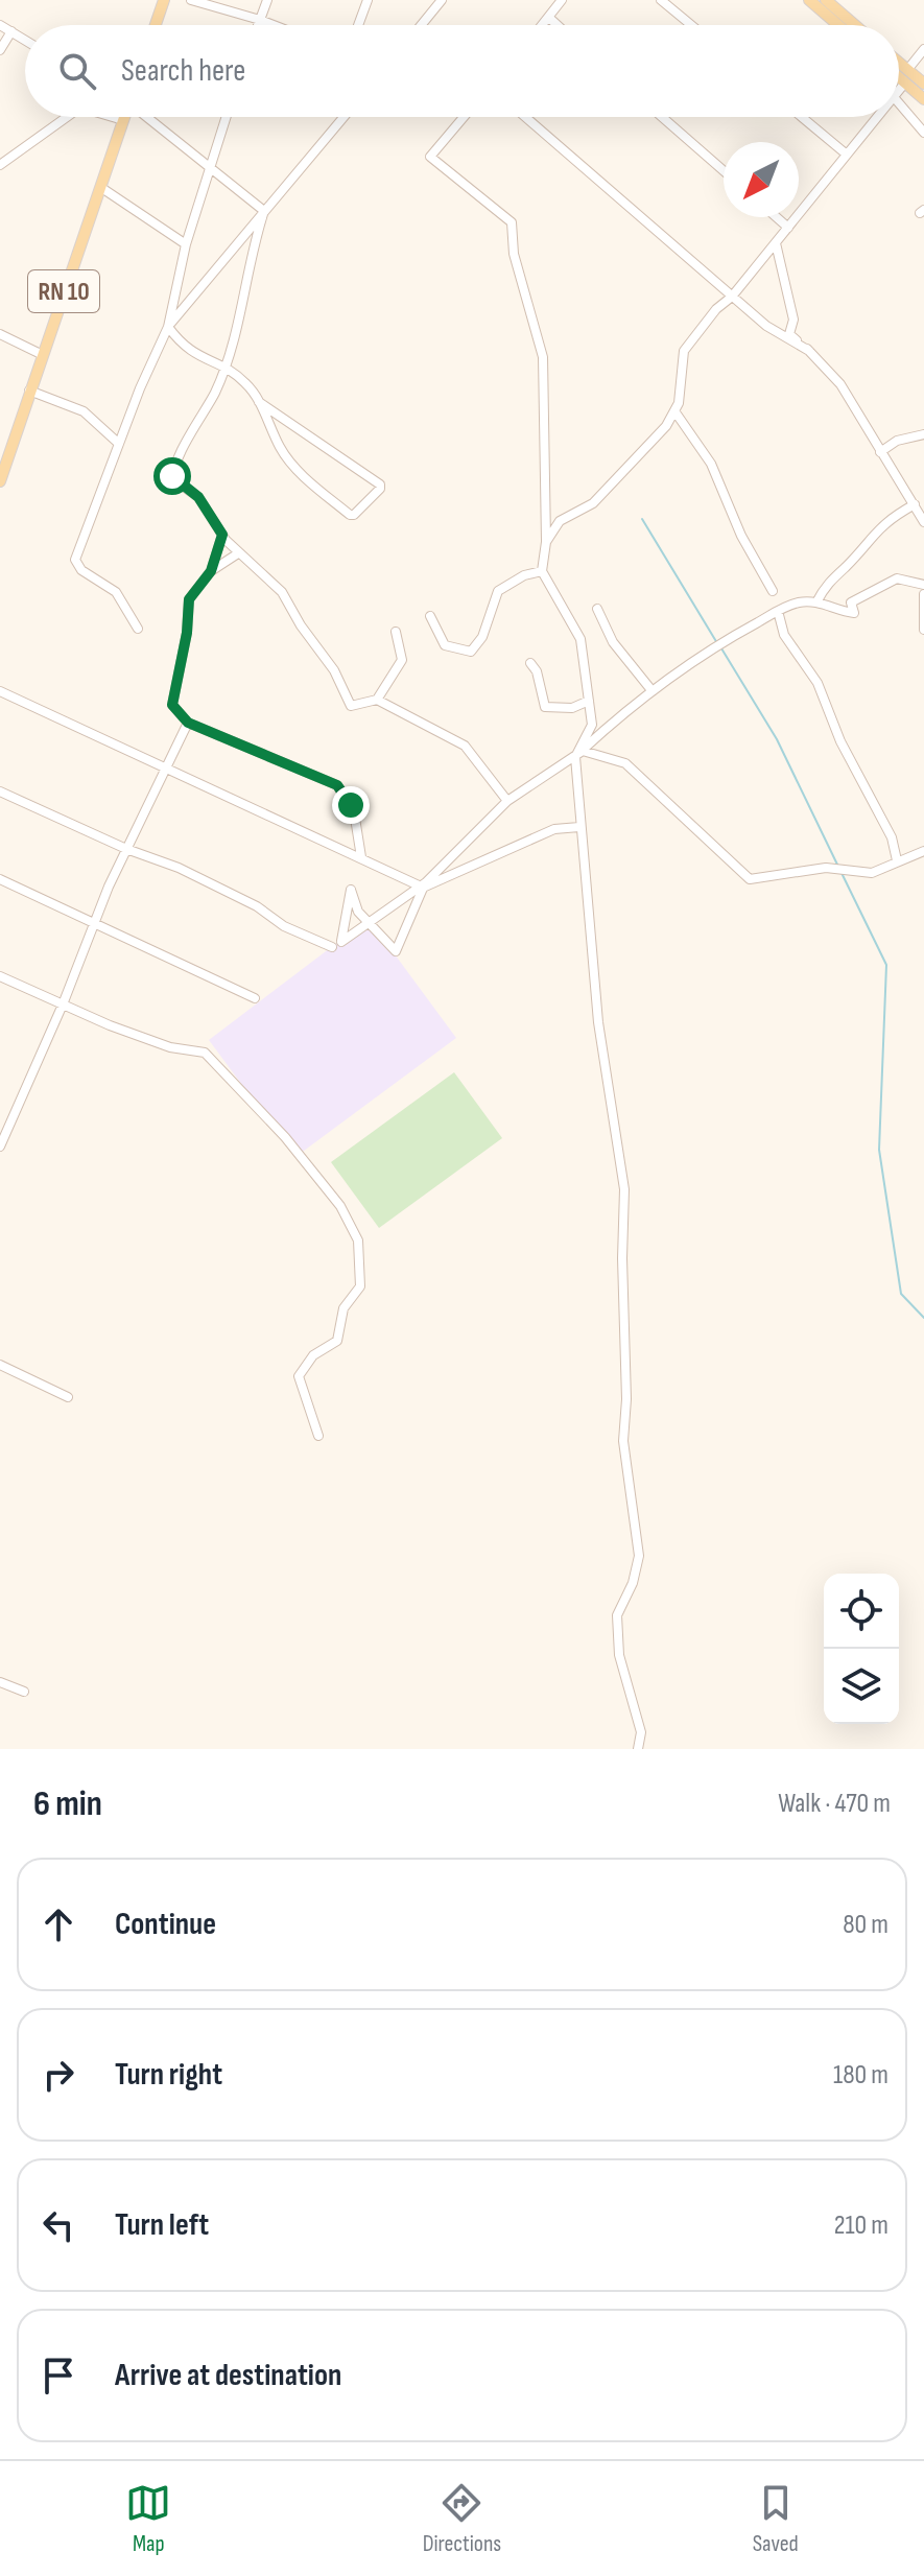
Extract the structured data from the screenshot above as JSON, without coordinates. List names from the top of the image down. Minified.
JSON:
{"streets":{"main road":["RN 10"]},"north":"bottom left","page":{"search":"Search here","heading":["6 min","Walk · 470 m"],"list":[["Continue","80 m"],["Turn right","180 m"],["Turn left","210 m"],"Arrive at destination"],"nav":["Map","Directions","Saved"]}}
